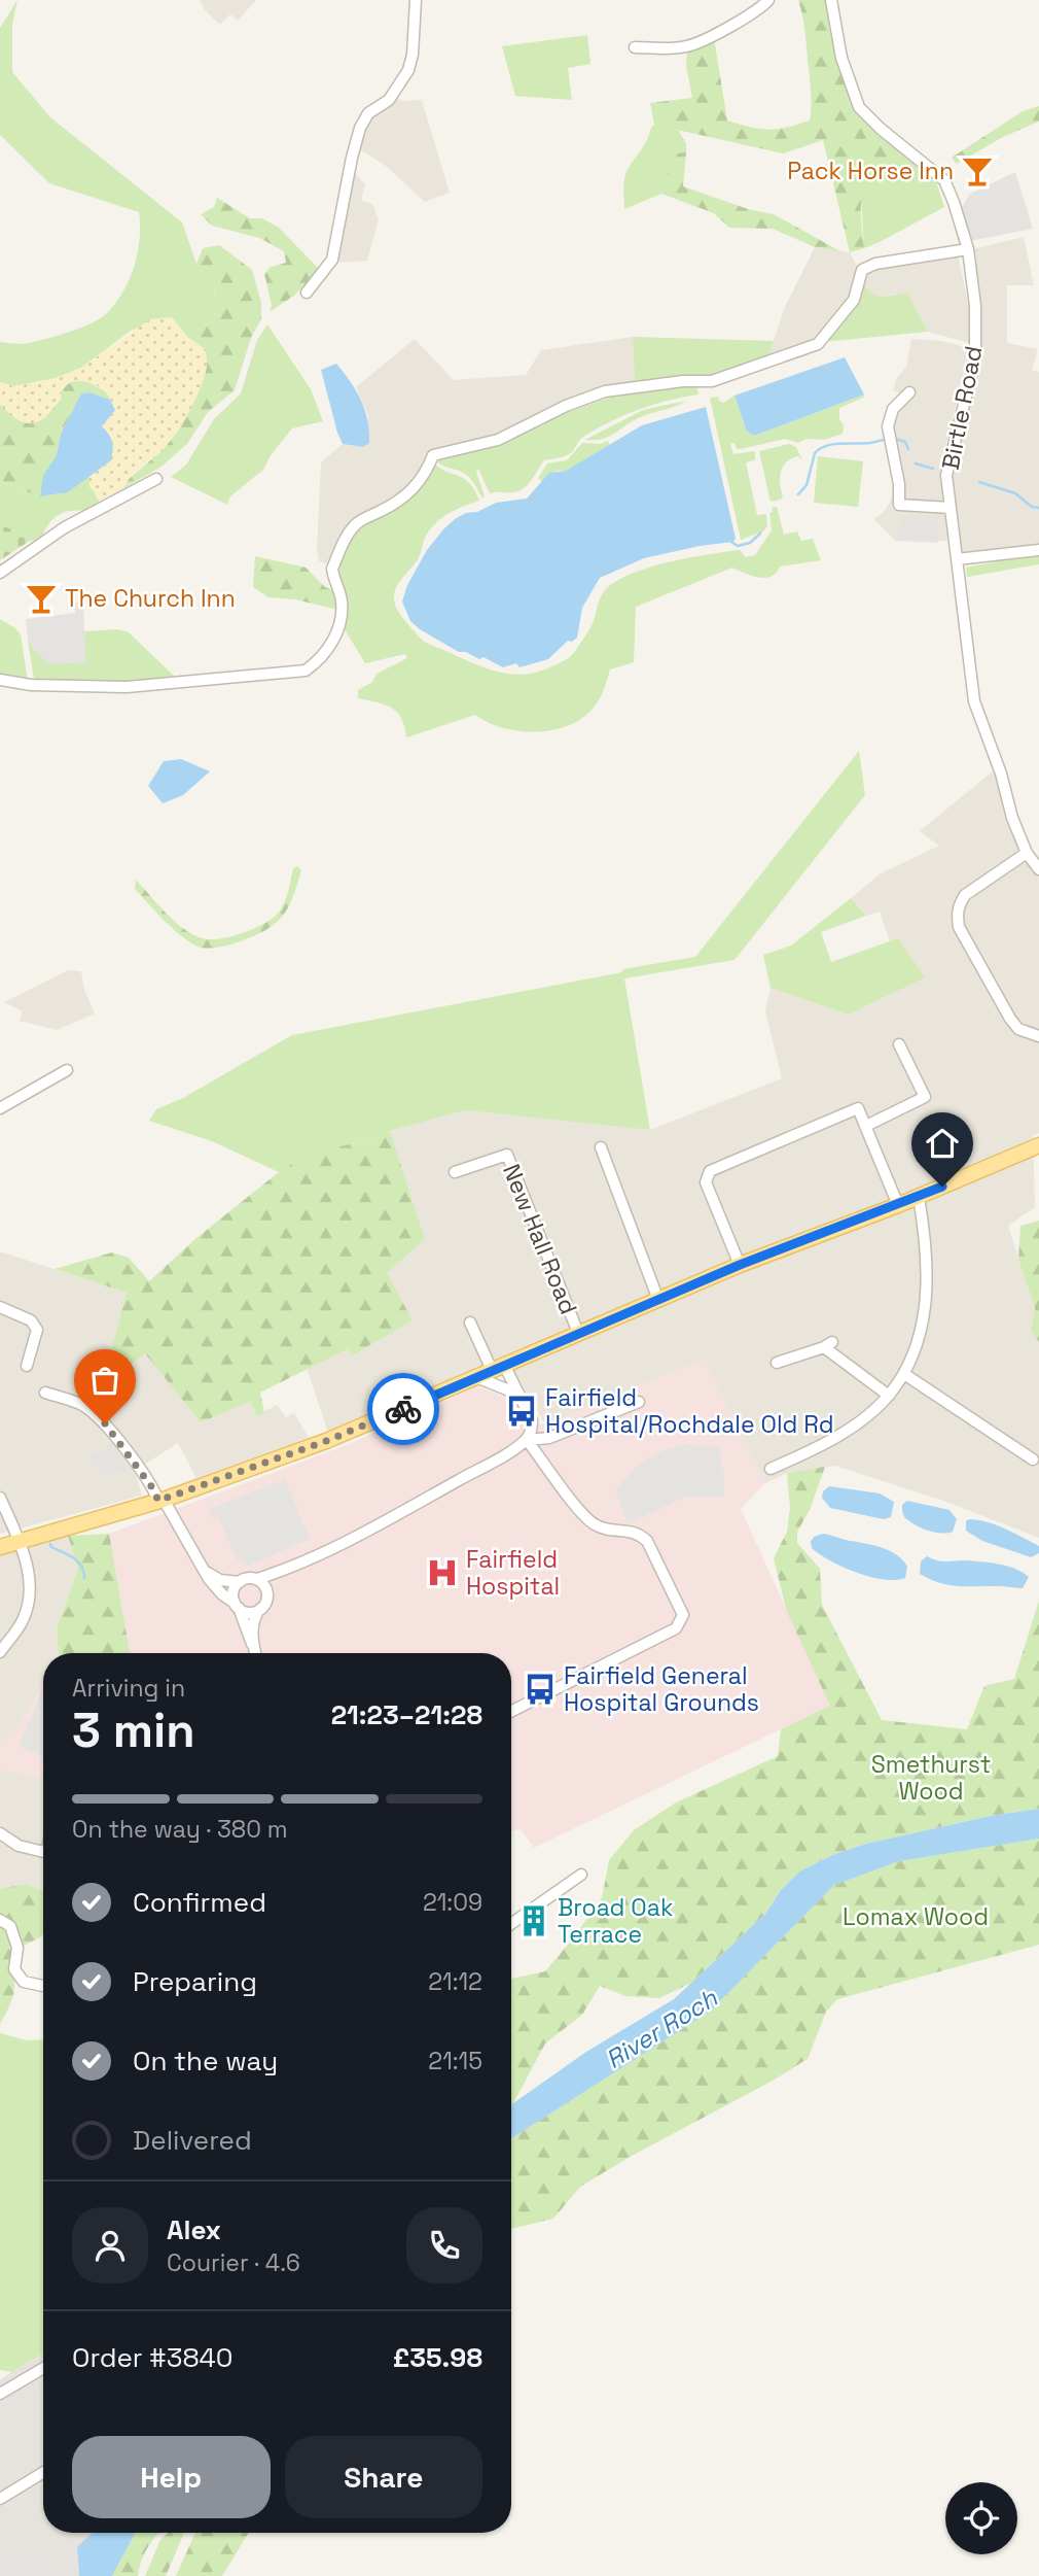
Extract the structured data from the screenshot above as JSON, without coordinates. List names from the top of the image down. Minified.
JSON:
{"streets":{"street":["Birtle Road","New Hall Road"]},"water":["River Roch"],"parks":["Smethurst Wood","Lomax Wood"],"places":{"bar":["Pack Horse Inn","The Church Inn"],"bus stop":["Fairfield Hospital/Rochdale Old Rd","Fairfield General Hospital Grounds"],"hospital":["Fairfield Hospital"],"building":["Broad Oak Terrace"]},"page":{"heading":["3 min","Arriving in","21:23–21:28"],"panel":["Alex","Courier · 4.6","Order #3840","£35.98"],"bar":"On the way · 380 m","list":[["Confirmed","21:09"],["Preparing","21:12"],["On the way","21:15"],"Delivered"],"buttons":["Help","Share"]}}
